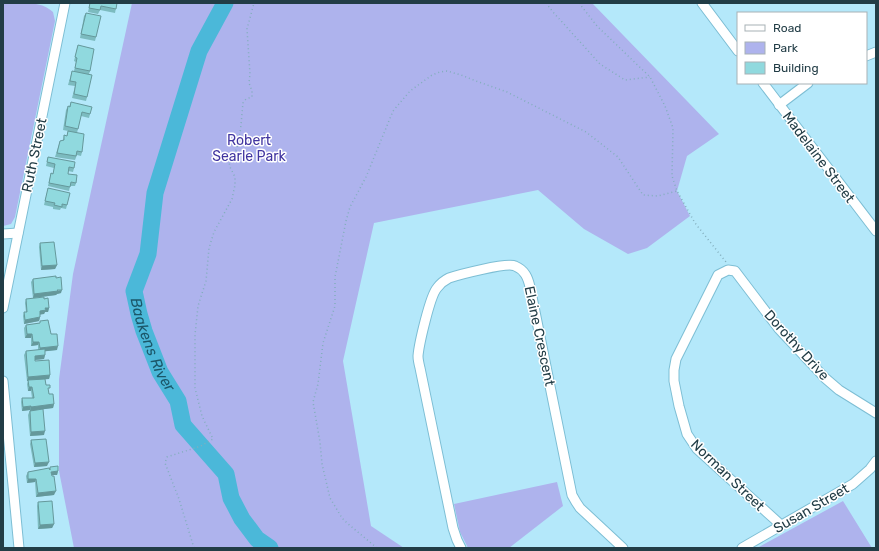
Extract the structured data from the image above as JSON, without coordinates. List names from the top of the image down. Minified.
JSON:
{"streets":{"street":["Ruth Street","Madelaine Street","Elaine Crescent","Dorothy Drive","Norman Street","Susan Street"]},"crossings":[["Dorothy Drive","Norman Street"],["Norman Street","Susan Street"]],"water":["Baakens River"],"parks":["Robert Searle Park"],"legend":["Road","Park","Building"]}
